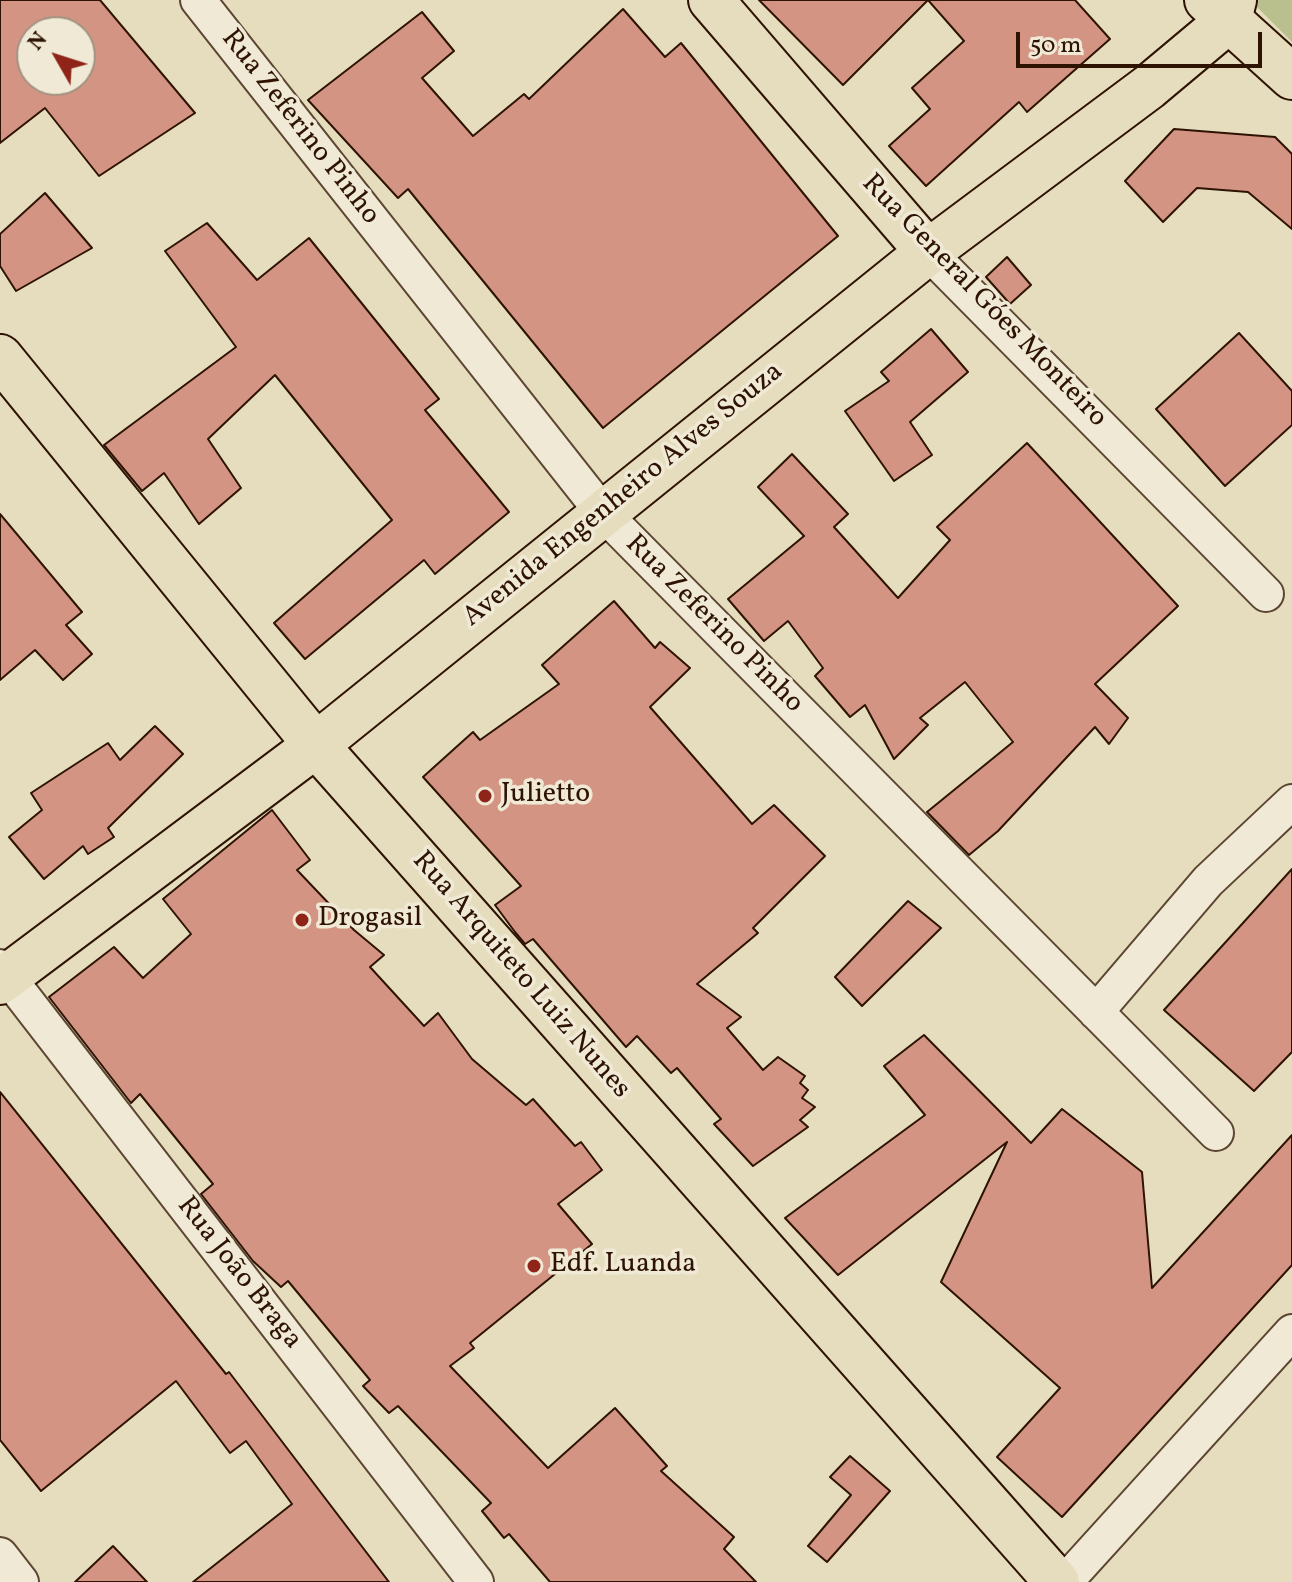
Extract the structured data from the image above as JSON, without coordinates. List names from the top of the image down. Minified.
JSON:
{"streets":{"main road":["Rua General Góes Monteiro","Avenida Engenheiro Alves Souza","Rua Arquiteto Luiz Nunes"],"street":["Rua Zeferino Pinho","Rua João Braga"]},"crossings":[["Rua Zeferino Pinho","Avenida Engenheiro Alves Souza"],["Rua General Góes Monteiro","Avenida Engenheiro Alves Souza"],["Avenida Engenheiro Alves Souza","Rua Arquiteto Luiz Nunes"],["Avenida Engenheiro Alves Souza","Rua João Braga"]],"places":["Julietto","Drogasil","Edf. Luanda"],"scale_bar":"50 m","north":"top left"}
